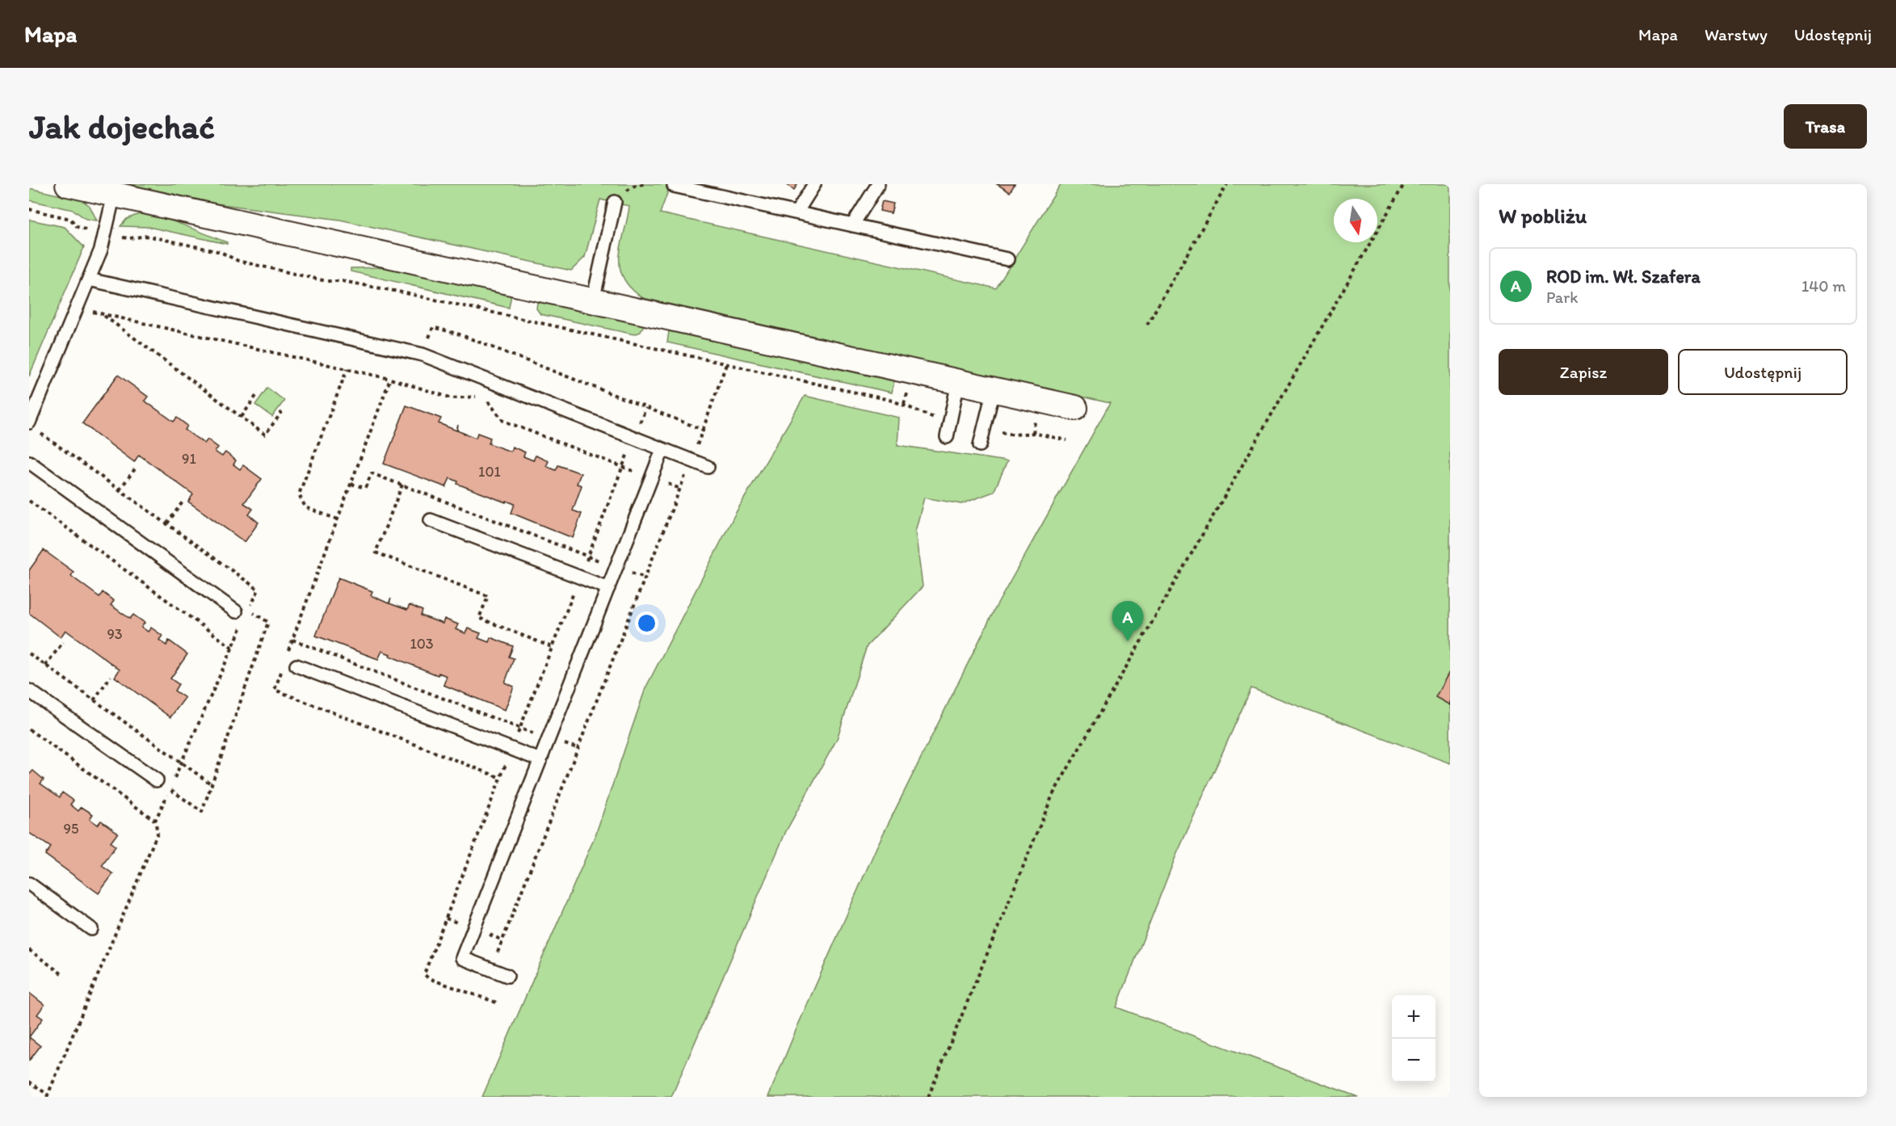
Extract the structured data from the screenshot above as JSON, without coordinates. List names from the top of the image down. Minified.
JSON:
{"house_numbers":["91","101","93","103","95"],"north":"bottom","page":{"header":"Mapa","nav":["Mapa","Warstwy","Udostępnij"],"buttons":["Trasa",["Zapisz","Udostępnij"]],"title":"Jak dojechać","heading":"W pobliżu","list":[{"mark":"A","name":"ROD im. Wł. Szafera","note":"Park","value":"140 m"}],"pins":"A","map_buttons":["+","−"]}}
